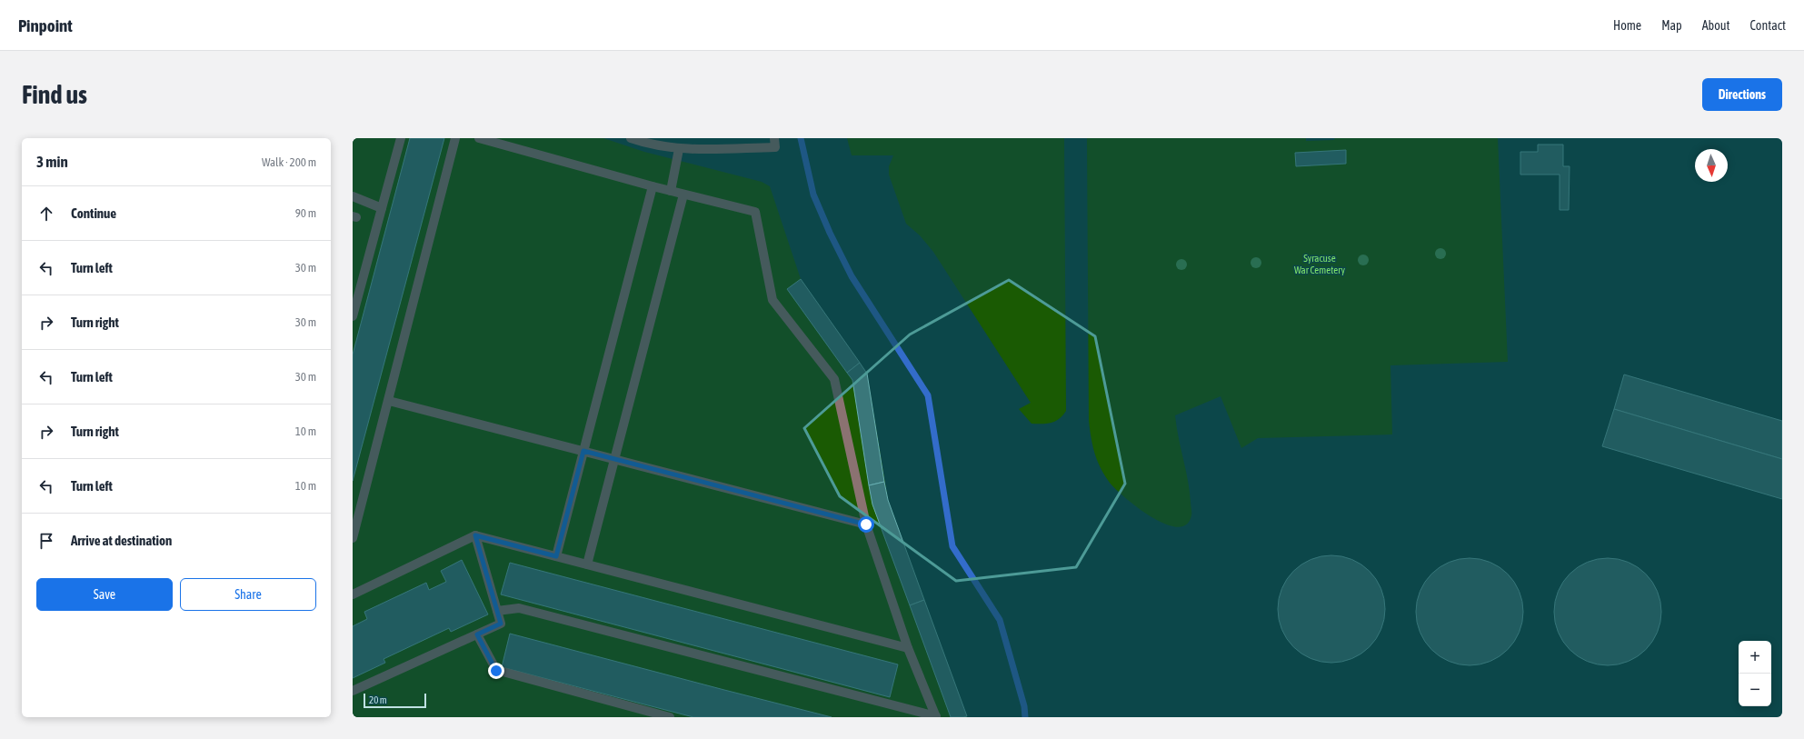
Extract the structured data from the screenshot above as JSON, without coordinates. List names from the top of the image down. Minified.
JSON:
{"parks":["Syracuse War Cemetery"],"scale_bar":"20 m","north":"bottom","page":{"header":"Pinpoint","nav":["Home","Map","About","Contact"],"buttons":["Directions",["Save","Share"]],"title":"Find us","heading":["3 min","Walk · 200 m"],"list":[["Continue","90 m"],["Turn left","30 m"],["Turn right","30 m"],["Turn left","30 m"],["Turn right","10 m"],["Turn left","10 m"],"Arrive at destination"],"map_buttons":["+","−"],"scale":"20 m"}}
